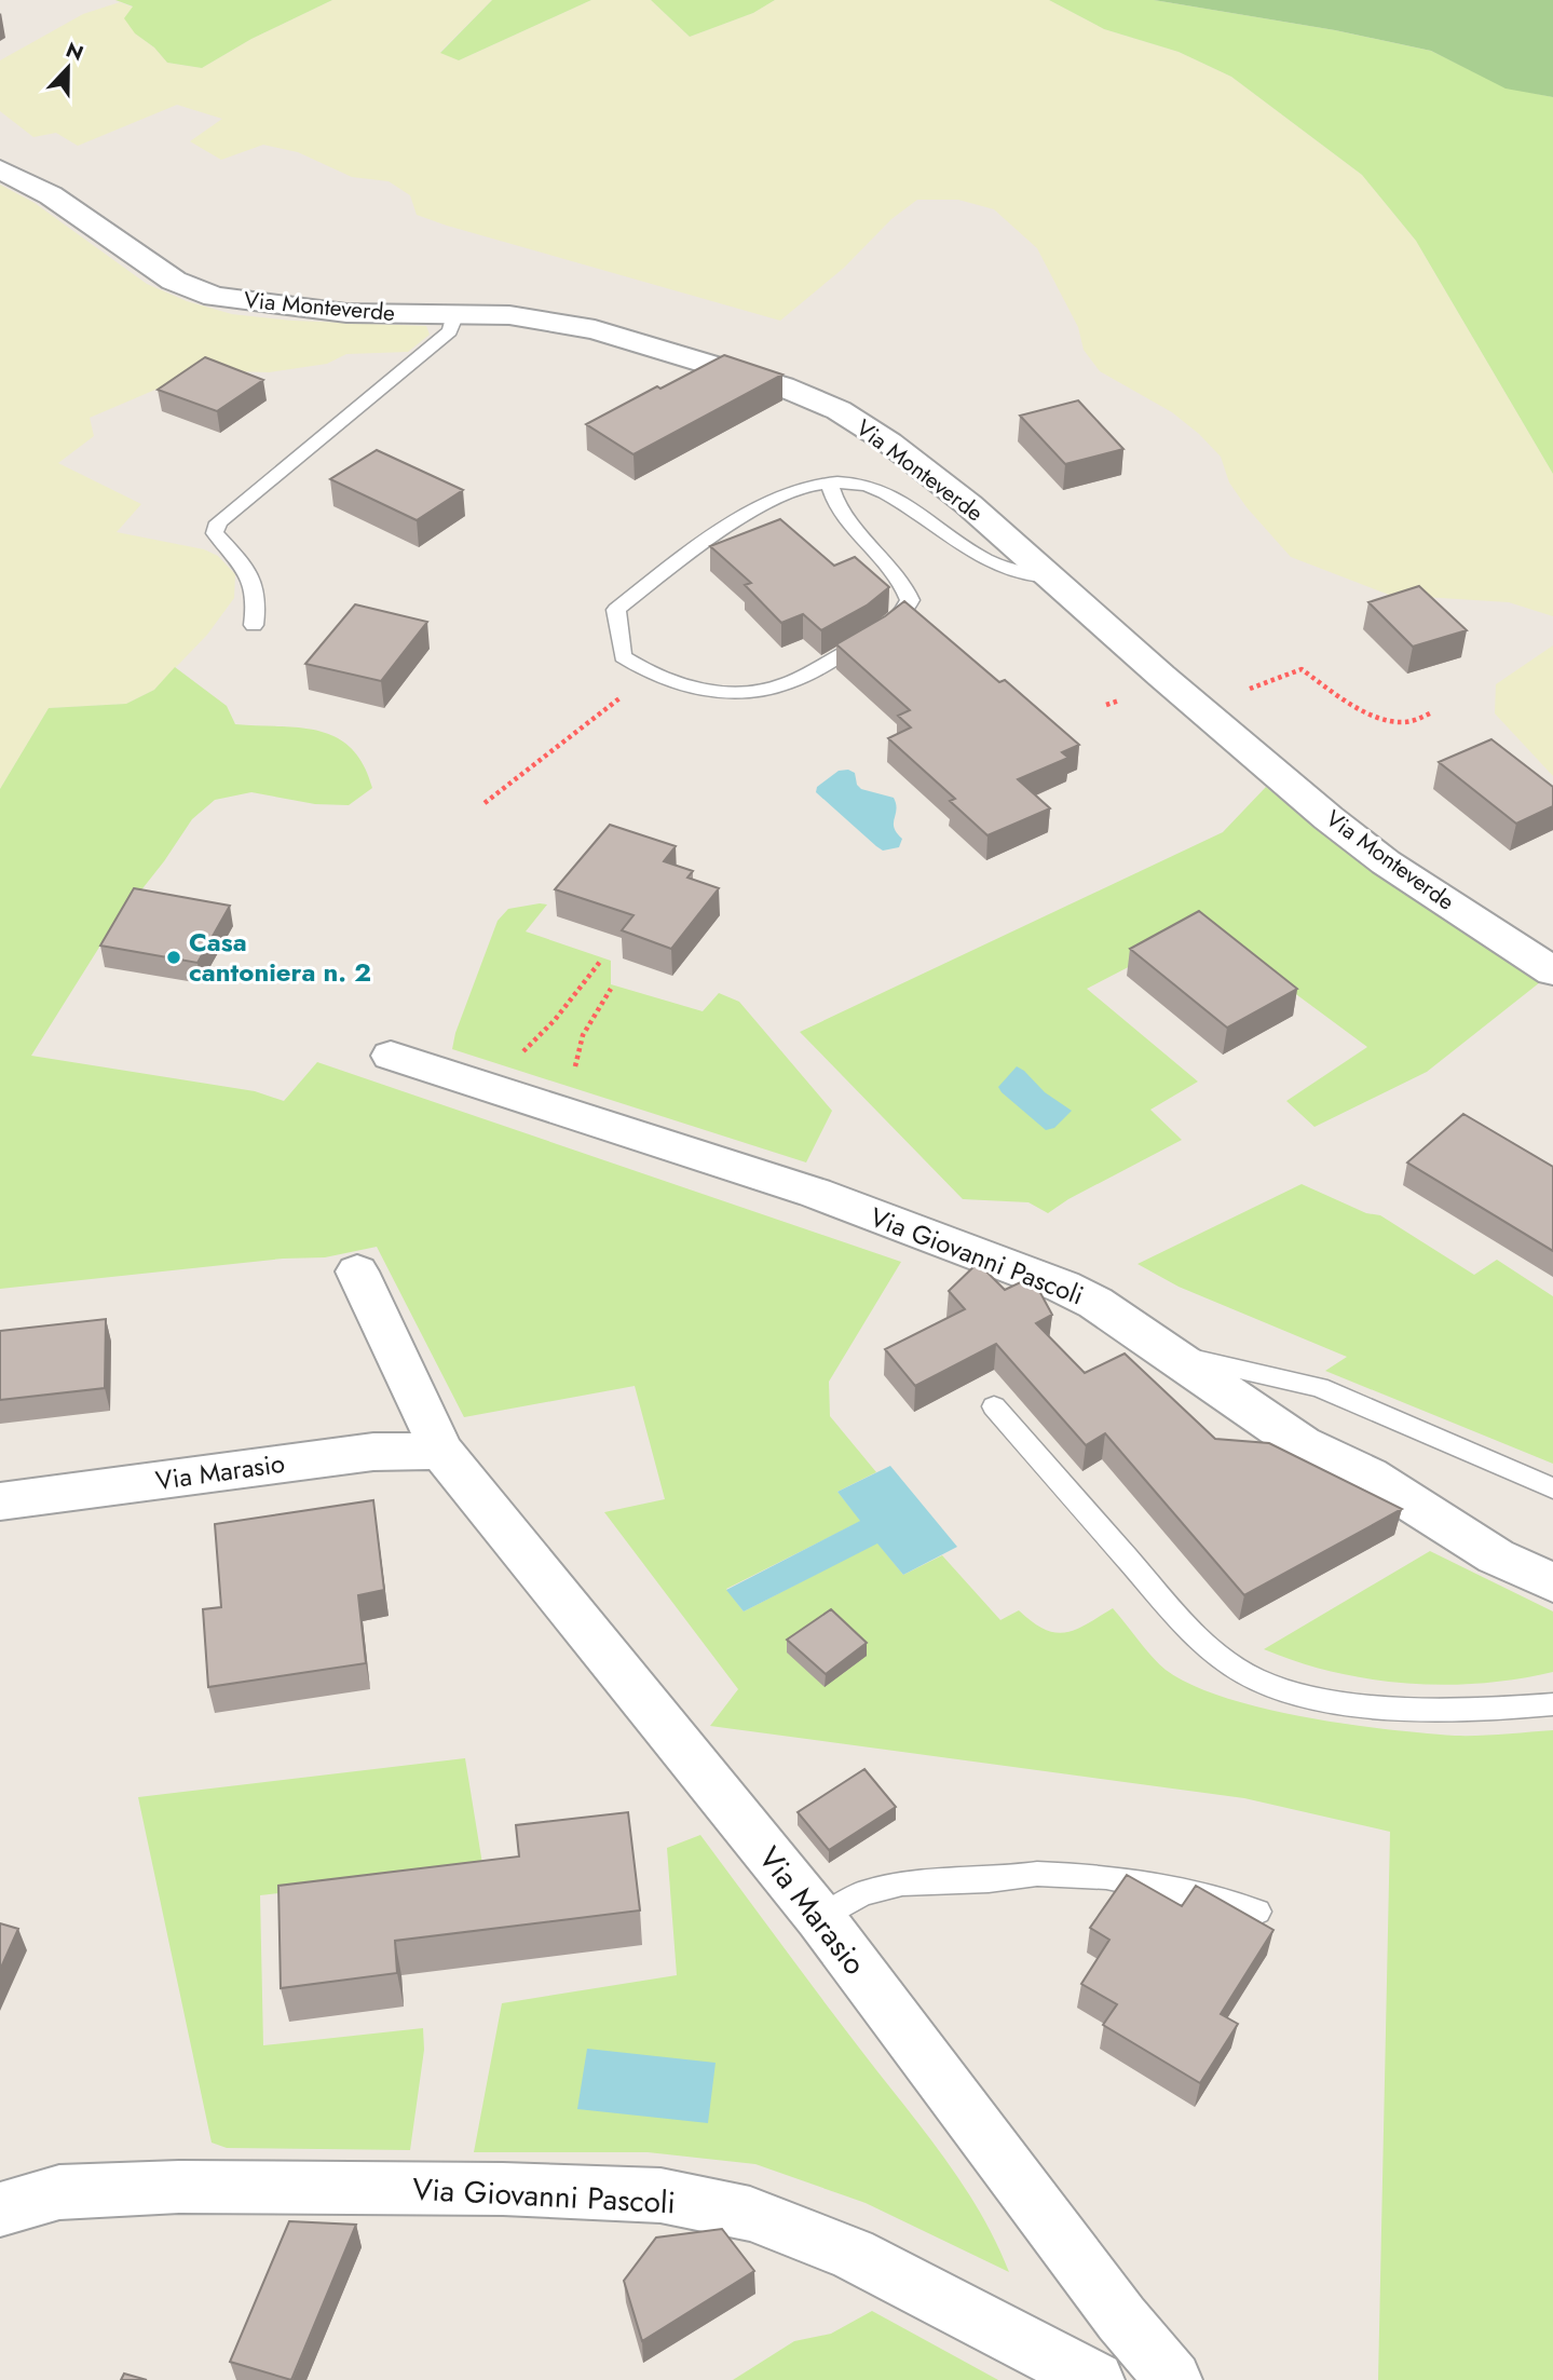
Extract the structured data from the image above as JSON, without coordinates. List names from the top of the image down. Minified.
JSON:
{"streets":{"street":["Via Monteverde","Via Giovanni Pascoli","Via Marasio"]},"places":["Casa cantoniera n. 2"],"north":"top"}
